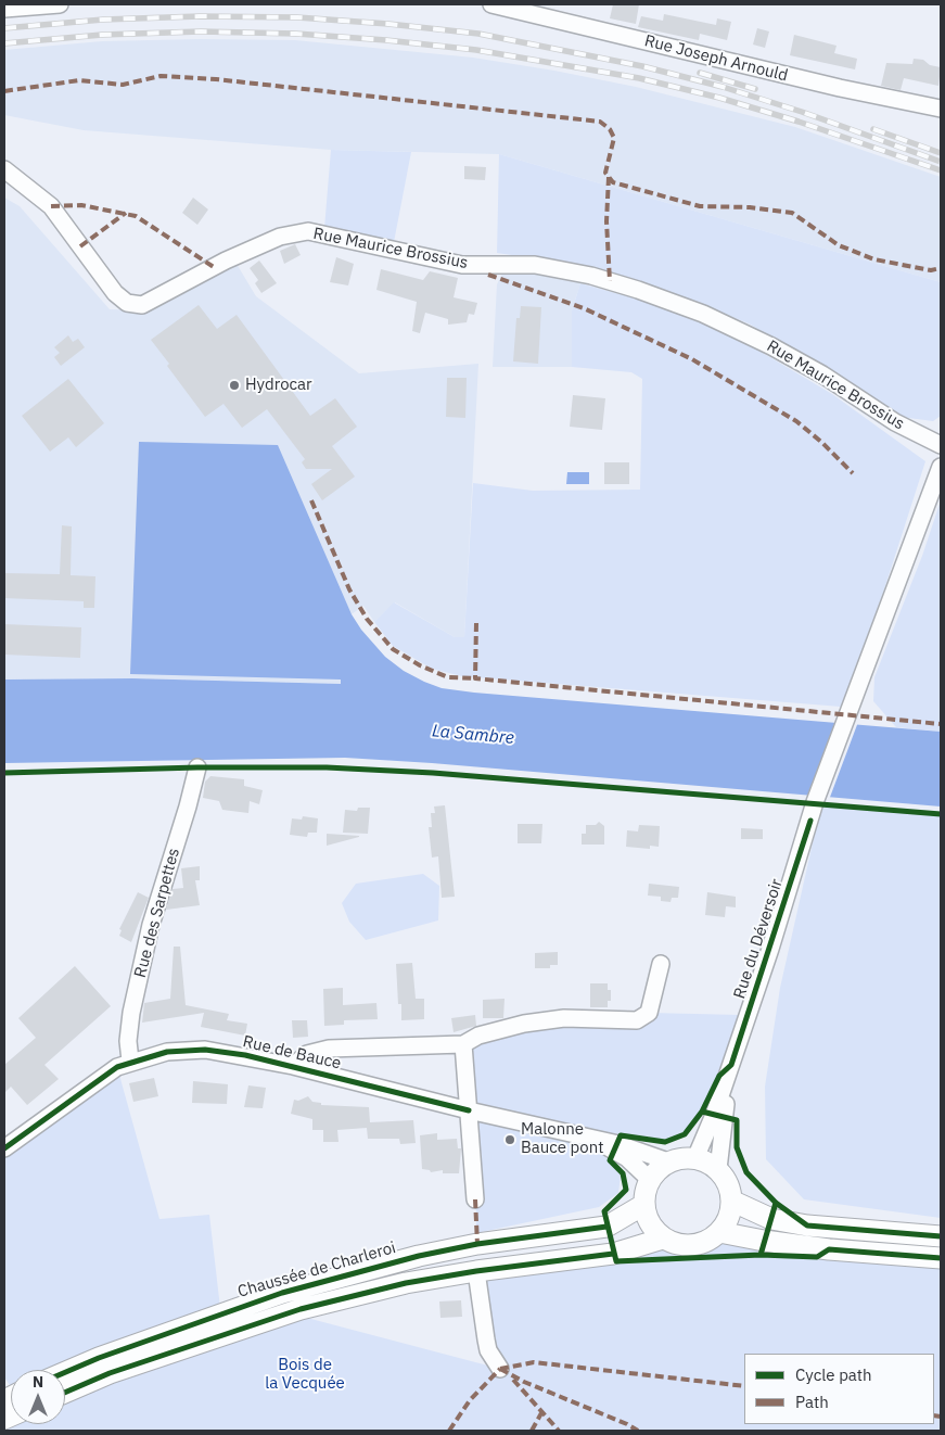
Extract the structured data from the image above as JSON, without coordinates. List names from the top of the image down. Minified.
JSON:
{"streets":{"main road":["Chaussée de Charleroi"],"street":["Rue Joseph Arnould","Rue Maurice Brossius","Rue des Sarpettes","Rue du Déversoir","Rue de Bauce"]},"crossings":[["Rue des Sarpettes","Rue de Bauce"],["Rue du Déversoir","Rue de Bauce"],["Rue du Déversoir","Chaussée de Charleroi"],["Rue de Bauce","Chaussée de Charleroi"]],"water":["La Sambre"],"parks":["Bois de la Vecquée"],"places":["Hydrocar","Malonne Bauce pont"],"legend":["Cycle path","Path"],"north":"top"}
